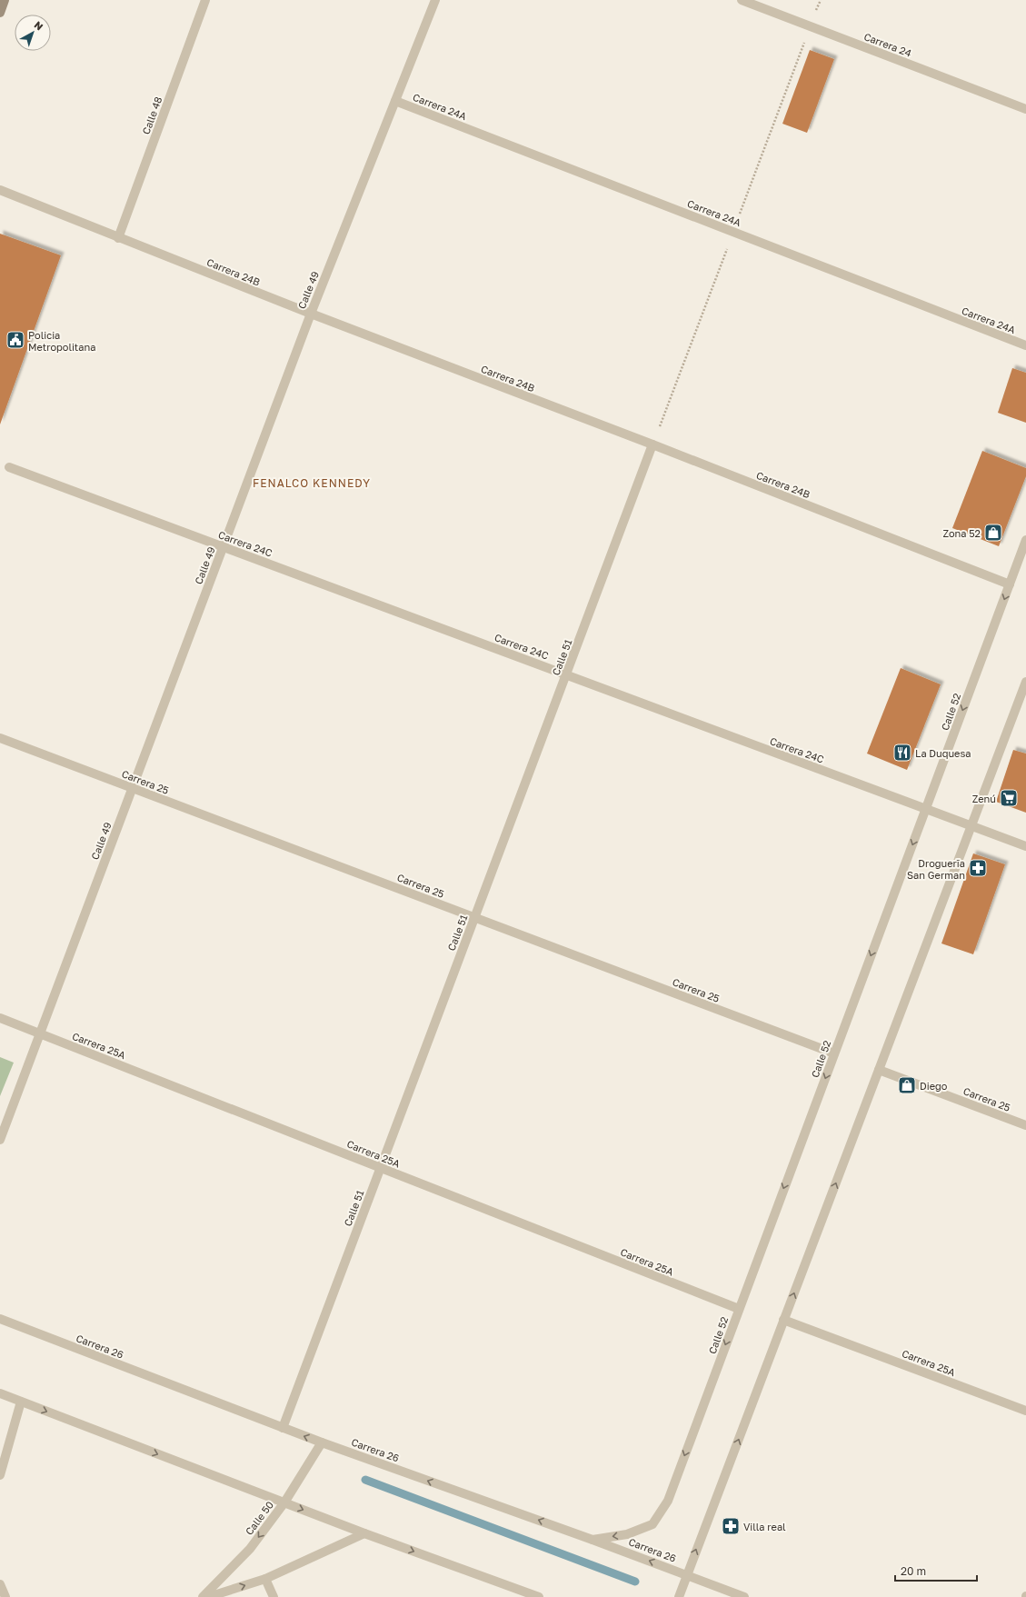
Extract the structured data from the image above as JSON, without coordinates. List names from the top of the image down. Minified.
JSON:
{"streets":{"street":["Carrera 24","Carrera 24A","Calle 48","Carrera 24B","Calle 49","Carrera 24C","Calle 51","Calle 52","Carrera 25","Carrera 25A","Carrera 26","Calle 50"]},"crossings":[["Carrera 24A","Calle 49"],["Calle 48","Carrera 24B"],["Carrera 24B","Calle 49"],["Carrera 24B","Calle 51"],["Carrera 24B","Calle 52"],["Calle 49","Carrera 24C"],["Calle 49","Carrera 25"],["Calle 49","Carrera 25A"],["Carrera 24C","Calle 51"],["Carrera 24C","Calle 52"],["Calle 51","Carrera 25"],["Calle 51","Carrera 25A"],["Calle 51","Carrera 26"],["Calle 52","Carrera 25"],["Calle 52","Carrera 25A"],["Calle 52","Carrera 26"],["Carrera 26","Calle 50"]],"districts":["FENALCO KENNEDY"],"places":{"public building":["Policia Metropolitana"],"shop":["Zona 52","Diego"],"restaurant":["La Duquesa"],"supermarket":["Zenú"],"pharmacy":["Droguerīa San German","Villa real"]},"scale_bar":"20 m","north":"top right"}
